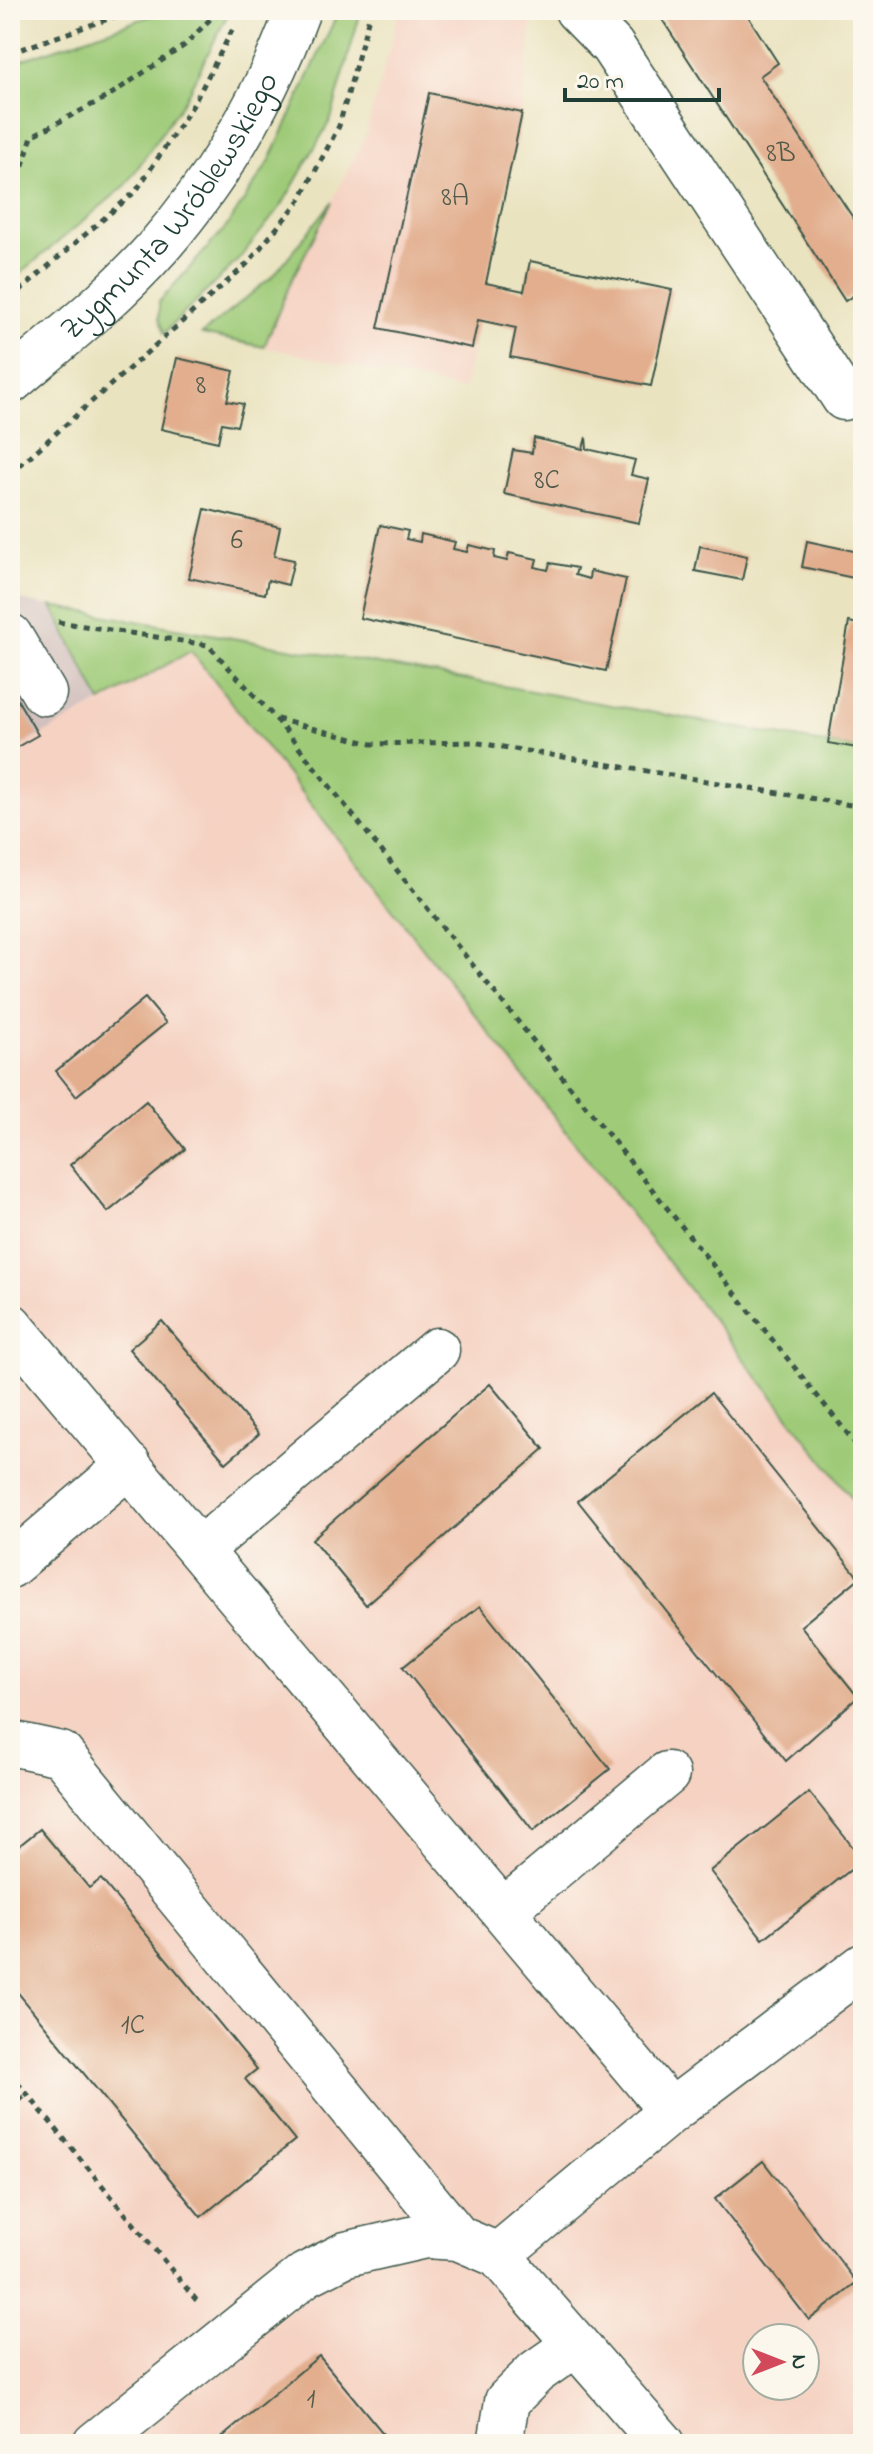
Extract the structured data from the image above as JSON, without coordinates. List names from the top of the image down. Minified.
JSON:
{"streets":{"street":["Zygmunta Wróblewskiego"]},"house_numbers":["8B","8A","8","8C","6","1C","1"],"scale_bar":"20 m","north":"right"}
